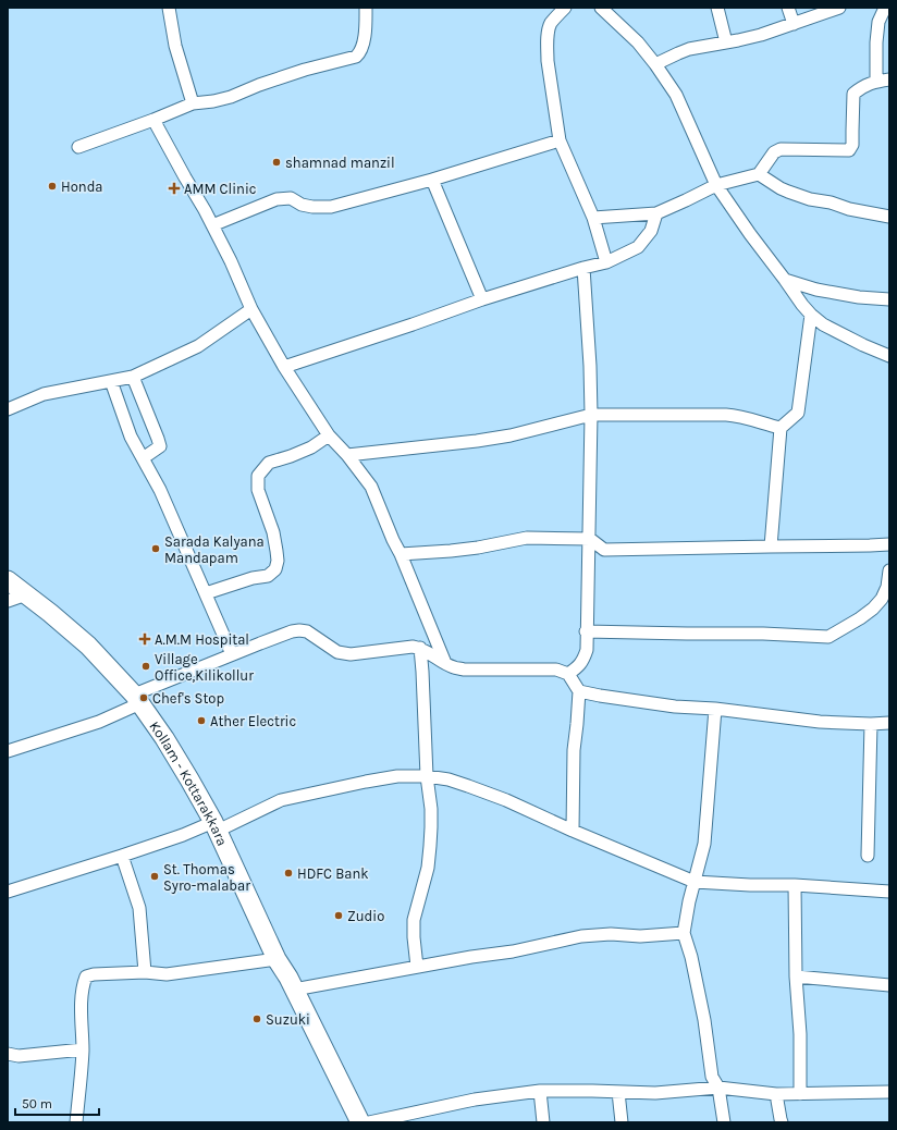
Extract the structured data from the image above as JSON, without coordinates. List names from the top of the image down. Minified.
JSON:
{"streets":{"main road":["Kollam - Kottarakkara"]},"places":{"other":["shamnad manzil","Honda","Sarada Kalyana Mandapam","Village Office,Kilikollur","Chef's Stop","Ather Electric","HDFC Bank","St. Thomas Syro-malabar","Zudio","Suzuki"],"health":["AMM Clinic","A.M.M Hospital"]},"scale_bar":"50 m"}
